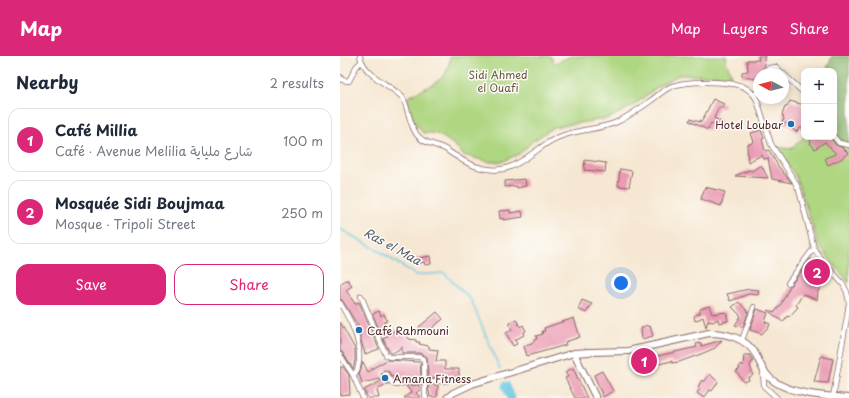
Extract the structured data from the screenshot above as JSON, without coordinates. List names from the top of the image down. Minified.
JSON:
{"water":["Ras el Maa"],"parks":["Sidi Ahmed el Ouafi"],"places":["Hotel Loubar","Café Rahmouni","Amana Fitness"],"north":"left","page":{"header":"Map","nav":["Map","Layers","Share"],"heading":["Nearby","2 results"],"map_buttons":["+","−"],"list":[{"mark":"1","name":"Café Millia","note":"Café · Avenue Melilia شارع ملياية","value":"100 m"},{"mark":"2","name":"Mosquée Sidi Boujmaa","note":"Mosque · Tripoli Street","value":"250 m"}],"buttons":["Save","Share"],"pins":["2","1"]}}
